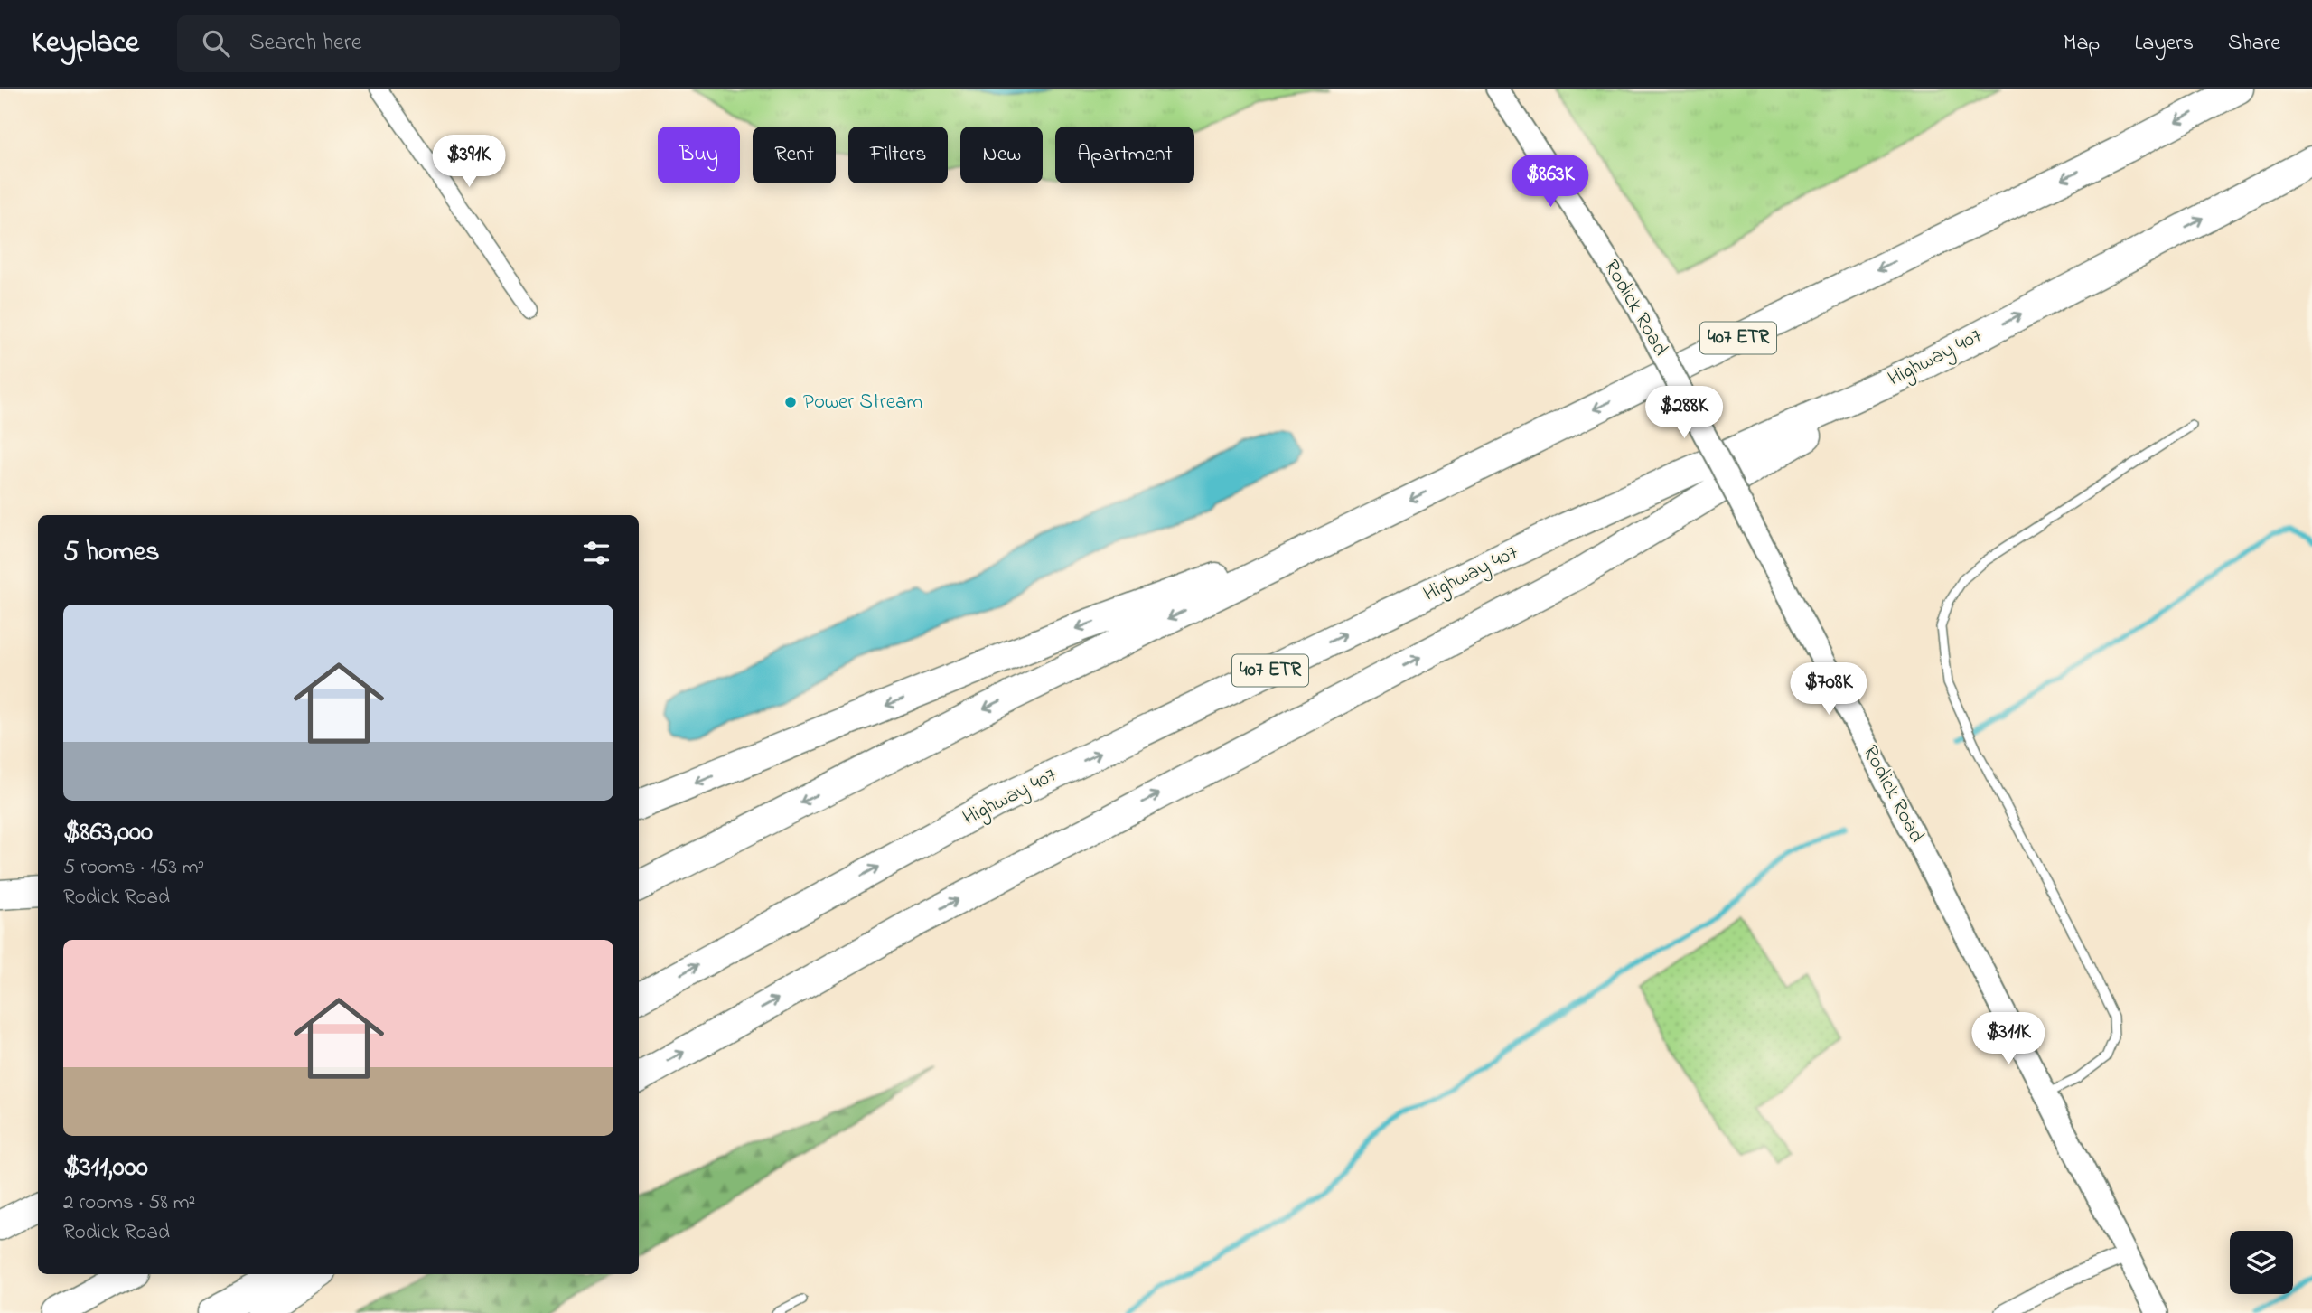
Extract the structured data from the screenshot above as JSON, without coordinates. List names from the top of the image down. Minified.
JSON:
{"streets":{"highway":["407 ETR","Highway 407"],"main road":["Rodick Road"]},"places":["Power Stream"],"page":{"header":"Keyplace","search":"Search here","nav":["Map","Layers","Share"],"chip":["Buy","Rent","Filters","New","Apartment"],"price":["$391K","$863K","$288K","$708K","$311K"],"heading":"5 homes","list":[{"name":"$863,000","note":"5 rooms · 153 m² · Rodick Road"},{"name":"$311,000","note":"2 rooms · 58 m² · Rodick Road"}]}}
